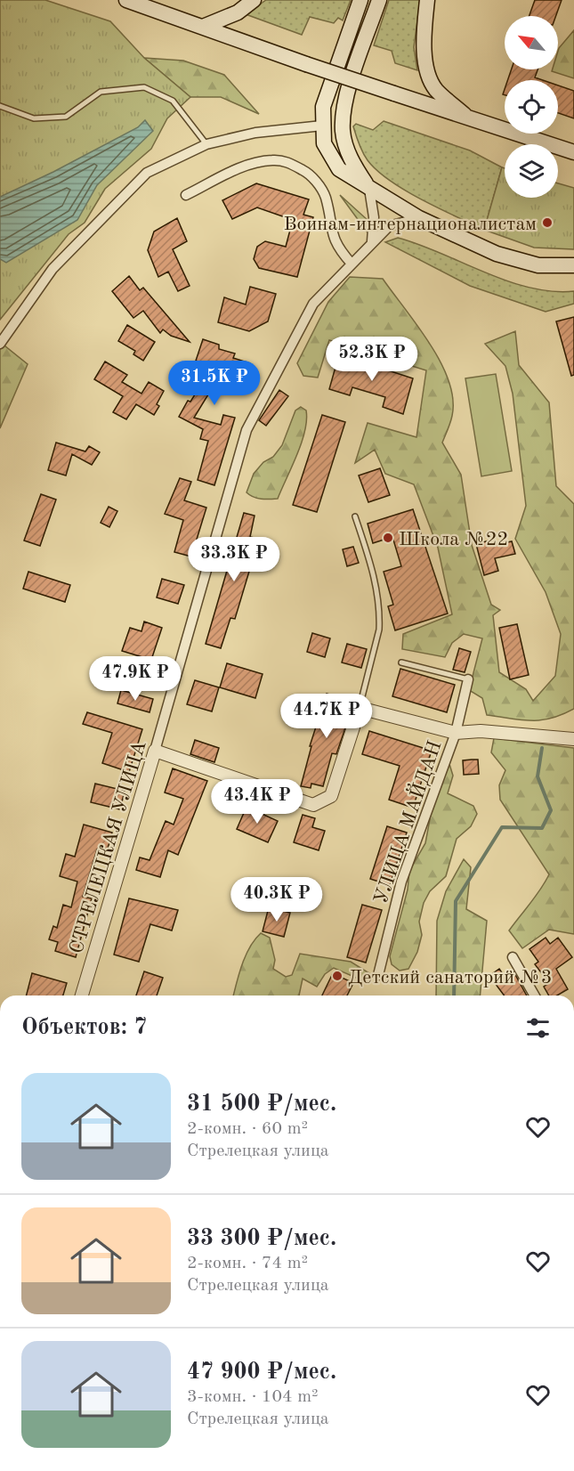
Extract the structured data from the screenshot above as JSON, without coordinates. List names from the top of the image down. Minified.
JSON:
{"streets":{"street":["УЛИЦА МАЙДАН","СТРЕЛЕЦКАЯ УЛИЦА"]},"places":["Воинам-интернационалистам","Школа №22","Детский санаторий №3"],"north":"top left","page":{"price":["52.3K ₽","31.5K ₽","33.3K ₽","47.9K ₽","44.7K ₽","43.4K ₽","40.3K ₽"],"heading":"Объектов: 7","list":[{"name":"31 500 ₽/мес.","note":"2-комн. · 60 m² · Стрелецкая улица"},{"name":"33 300 ₽/мес.","note":"2-комн. · 74 m² · Стрелецкая улица"},{"name":"47 900 ₽/мес.","note":"3-комн. · 104 m² · Стрелецкая улица"}]}}
